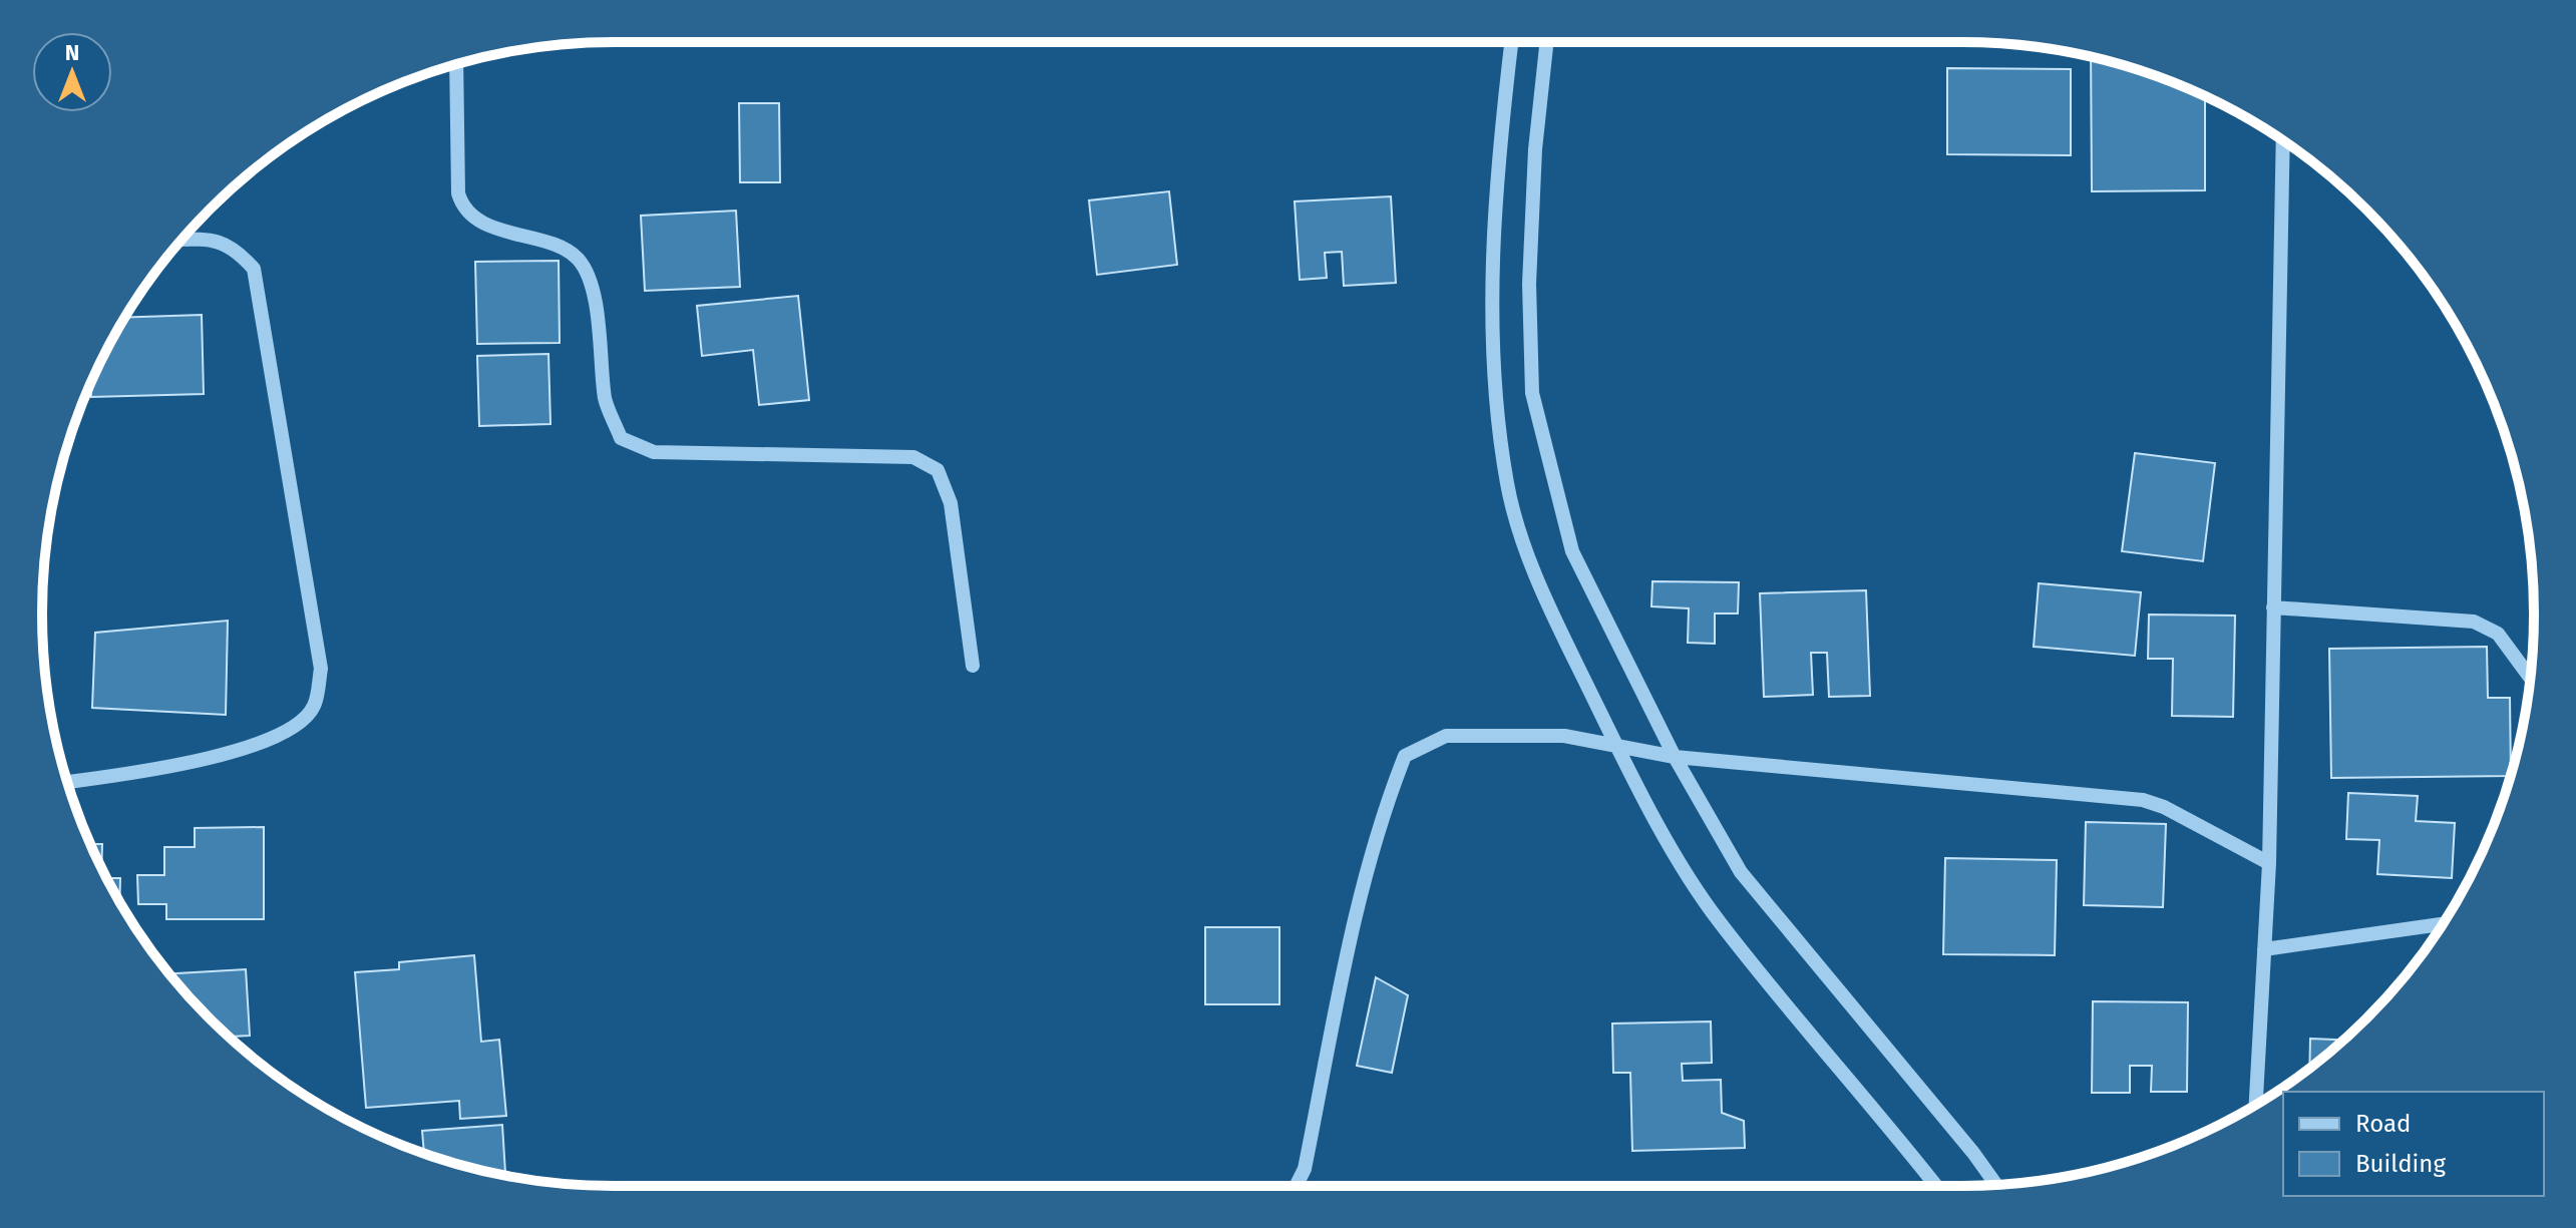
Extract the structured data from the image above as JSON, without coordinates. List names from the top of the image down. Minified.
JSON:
{"legend":["Road","Building"],"north":"top"}
